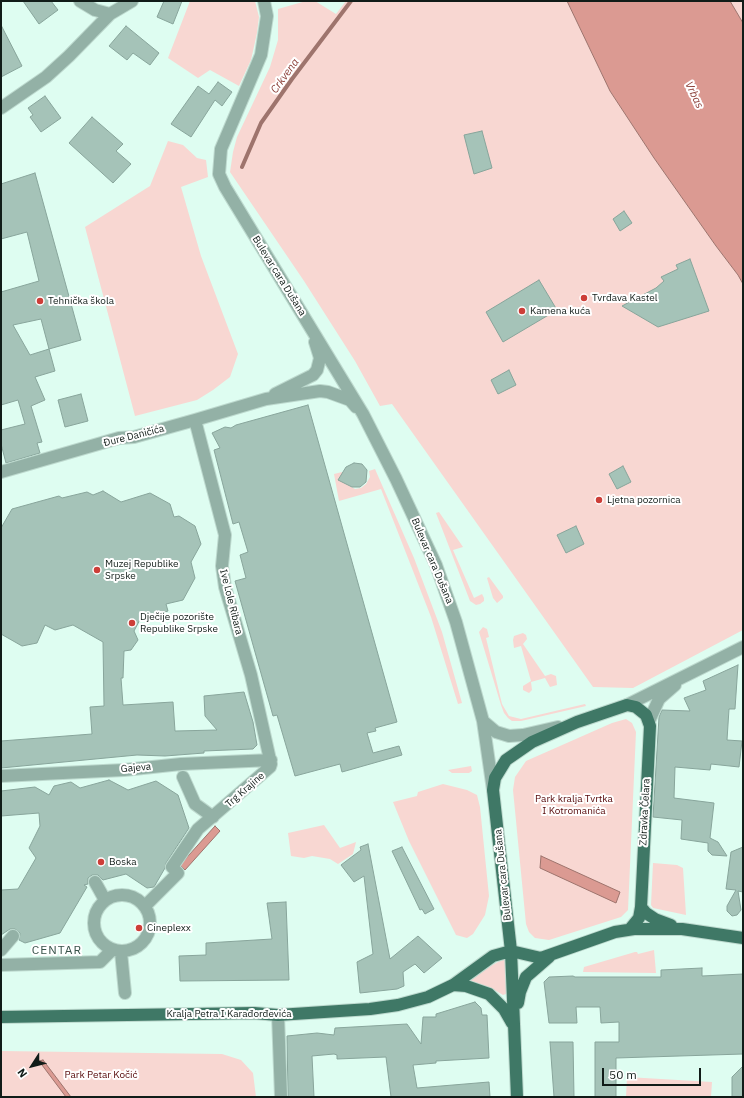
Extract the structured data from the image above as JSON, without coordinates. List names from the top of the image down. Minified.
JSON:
{"streets":{"main road":["Bulevar cara Dušana","Zdravka Čelara","Kralja Petra I Karađorđevića"],"street":["Đure Daničića","Ive Lole Ribara","Gajeva","Trg Krajine"]},"crossings":[["Bulevar cara Dušana","Đure Daničića"],["Bulevar cara Dušana","Kralja Petra I Karađorđevića"],["Đure Daničića","Ive Lole Ribara"],["Ive Lole Ribara","Gajeva"],["Ive Lole Ribara","Trg Krajine"],["Gajeva","Trg Krajine"]],"districts":["CENTAR"],"water":["Crkvena","Vrbas"],"parks":["Park kralja Tvrtka I Kotromanića","Park Petar Kočić"],"places":["Tvrđava Kastel","Tehnička škola","Kamena kuća","Ljetna pozornica","Muzej Republike Srpske","Dječije pozorište Republike Srpske","Boska","Cineplexx"],"scale_bar":"50 m","north":"bottom left"}
